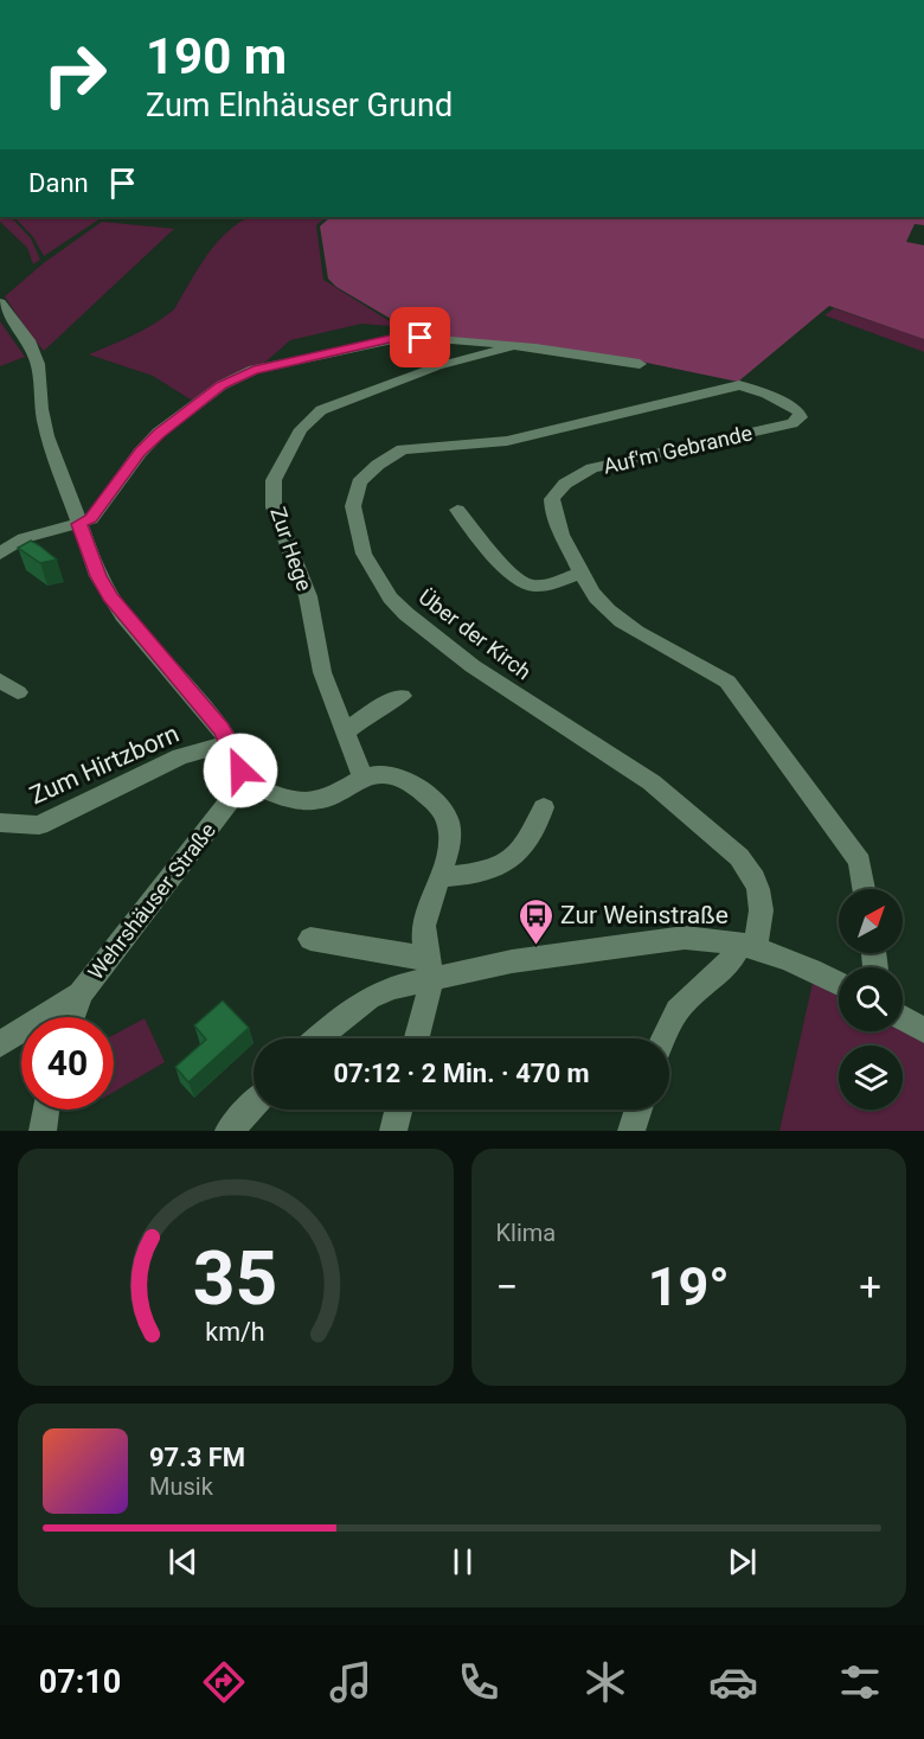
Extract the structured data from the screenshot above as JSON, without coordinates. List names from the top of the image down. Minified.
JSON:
{"streets":{"street":["Auf'm Gebrande","Zur Hege","Über der Kirch","Zum Hirtzborn","Wehrshäuser Straße"]},"crossings":[["Auf'm Gebrande","Über der Kirch"]],"places":{"bus stop":["Zur Weinstraße"]},"north":"top right","page":{"turn":["190 m","Zum Elnhäuser Grund"],"then":"Dann","limit":"40","trip":"07:12 · 2 Min. · 470 m","tile":"Klima","heat":["−","19°","+"],"song":["97.3 FM","Musik"],"tabs":"07:10","gauge":["35","km/h"]}}
